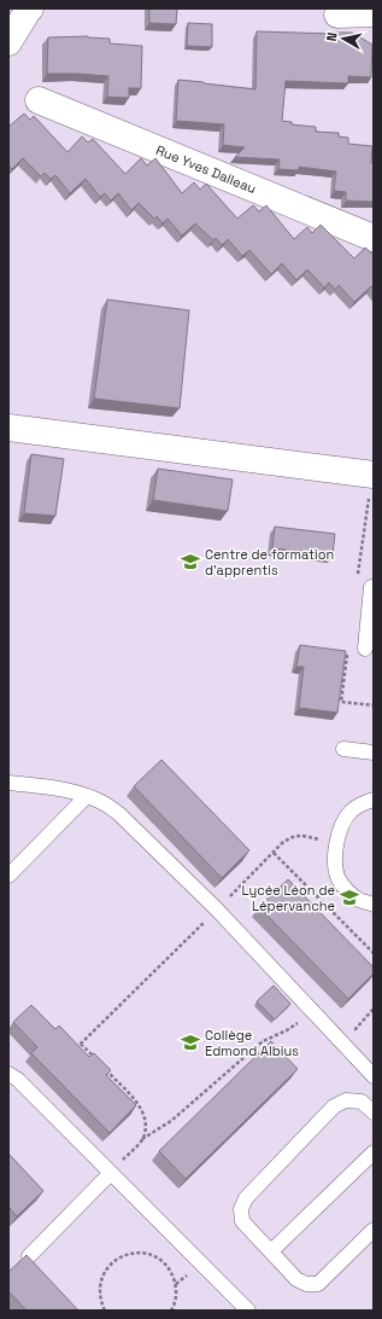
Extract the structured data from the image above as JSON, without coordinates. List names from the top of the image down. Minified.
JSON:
{"streets":{"street":["Rue Yves Dalleau"]},"places":{"school or university":["Centre de formation d'apprentis","Lycée Léon de Lépervanche","Collège Edmond Albius"]},"north":"left"}
